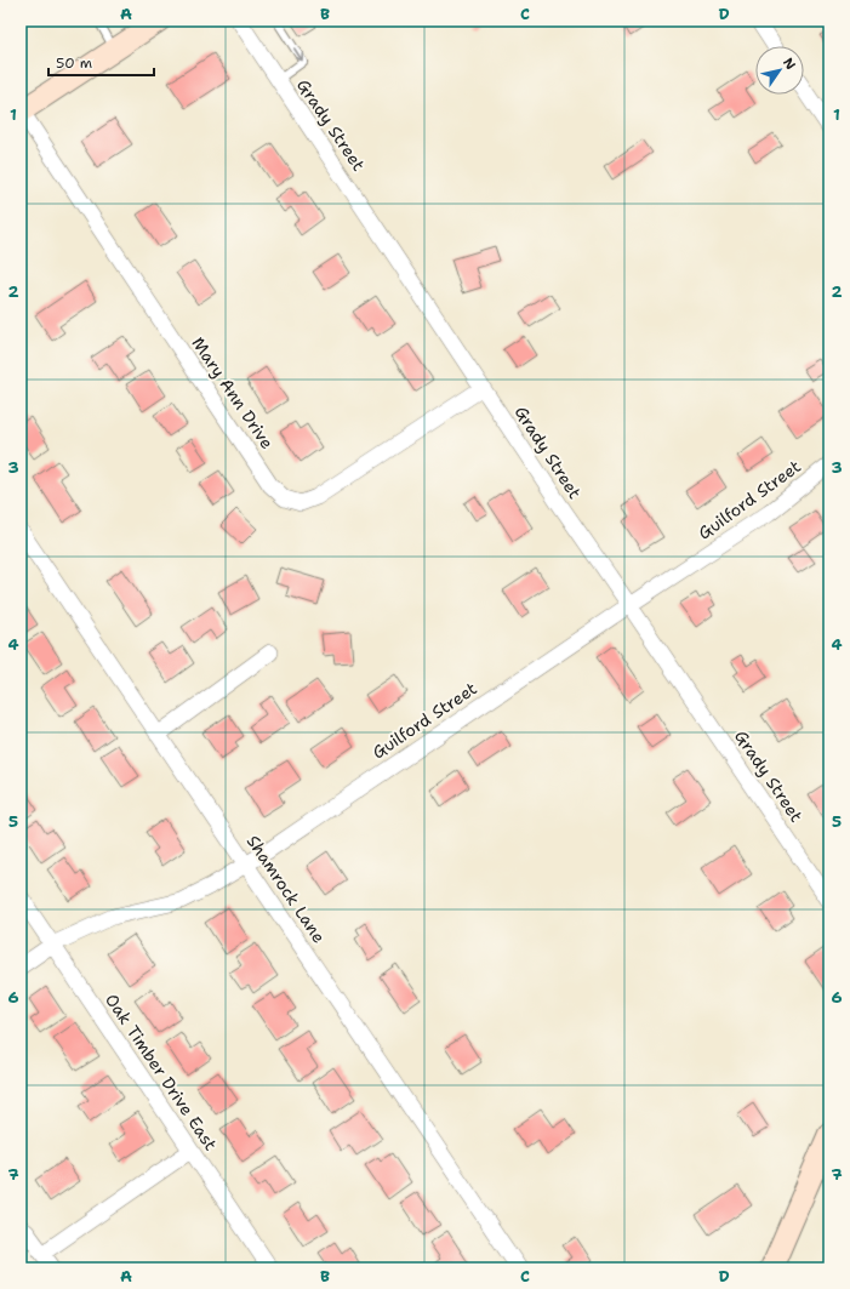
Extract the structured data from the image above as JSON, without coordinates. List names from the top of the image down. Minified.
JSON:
{"streets":{"street":["Grady Street","Mary Ann Drive","Guilford Street","Shamrock Lane","Oak Timber Drive East"]},"crossings":[["Grady Street","Mary Ann Drive"],["Grady Street","Guilford Street"],["Guilford Street","Shamrock Lane"],["Guilford Street","Oak Timber Drive East"]],"scale_bar":"50 m","north":"top right","grid":{"columns":["A","B","C","D"],"rows":["1","2","3","4","5","6","7"]}}
